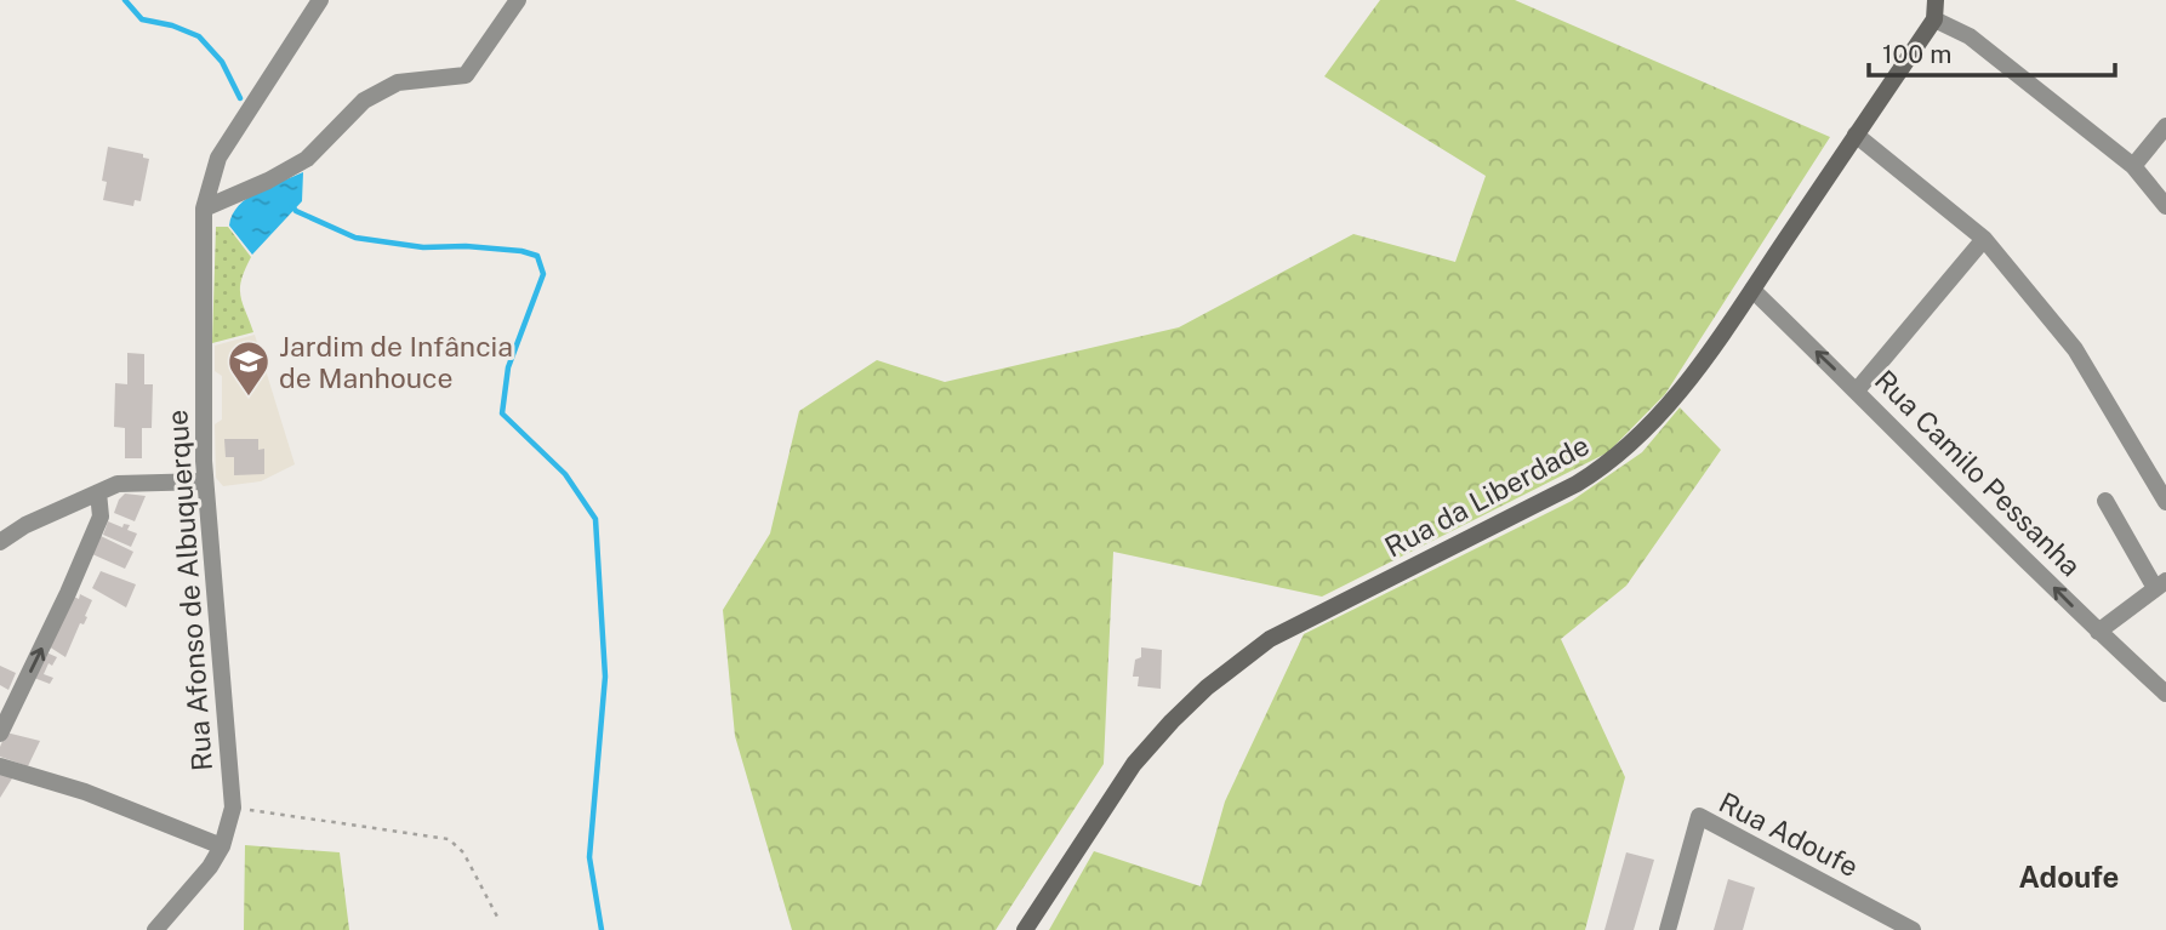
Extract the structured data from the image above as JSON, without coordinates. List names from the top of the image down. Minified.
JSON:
{"streets":{"street":["Rua Camilo Pessanha","Rua da Liberdade","Rua Afonso de Albuquerque","Rua Adoufe"]},"crossings":[["Rua Camilo Pessanha","Rua da Liberdade"]],"one_way":["Rua Camilo Pessanha"],"districts":["Adoufe"],"places":{"school or university":["Jardim de Infância de Manhouce"]},"scale_bar":"100 m"}
